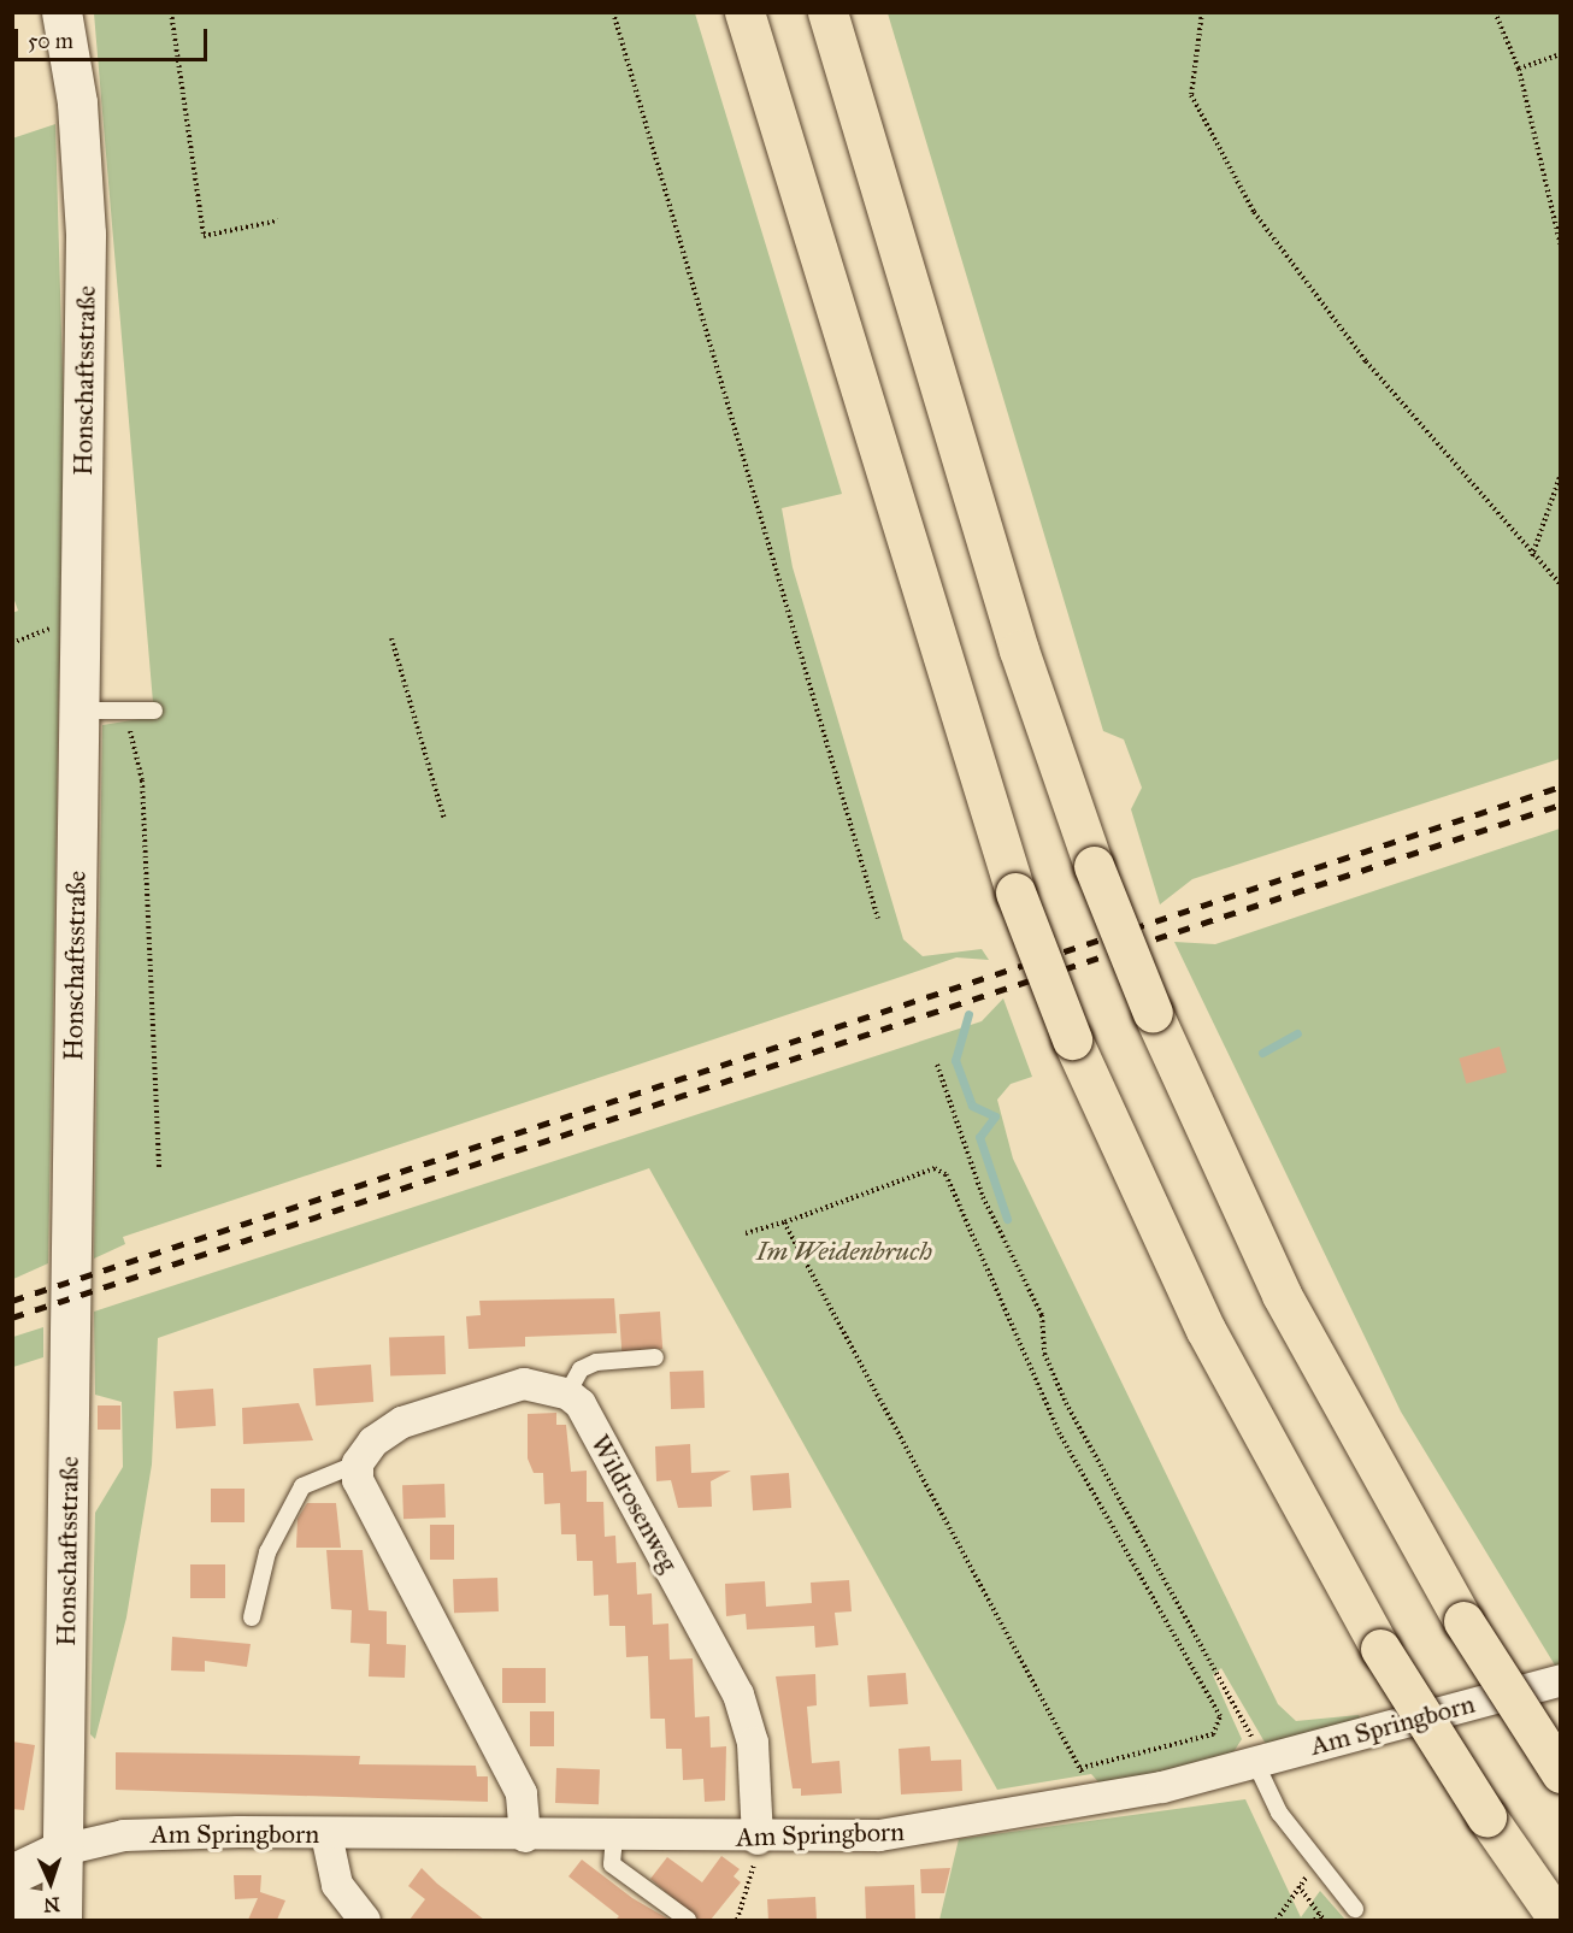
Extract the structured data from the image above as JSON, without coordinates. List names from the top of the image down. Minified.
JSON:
{"streets":{"street":["Honschaftsstraße","Wildrosenweg","Am Springborn"]},"crossings":[["Honschaftsstraße","Am Springborn"],["Wildrosenweg","Am Springborn"]],"parks":["Im Weidenbruch"],"scale_bar":"50 m","north":"bottom"}
